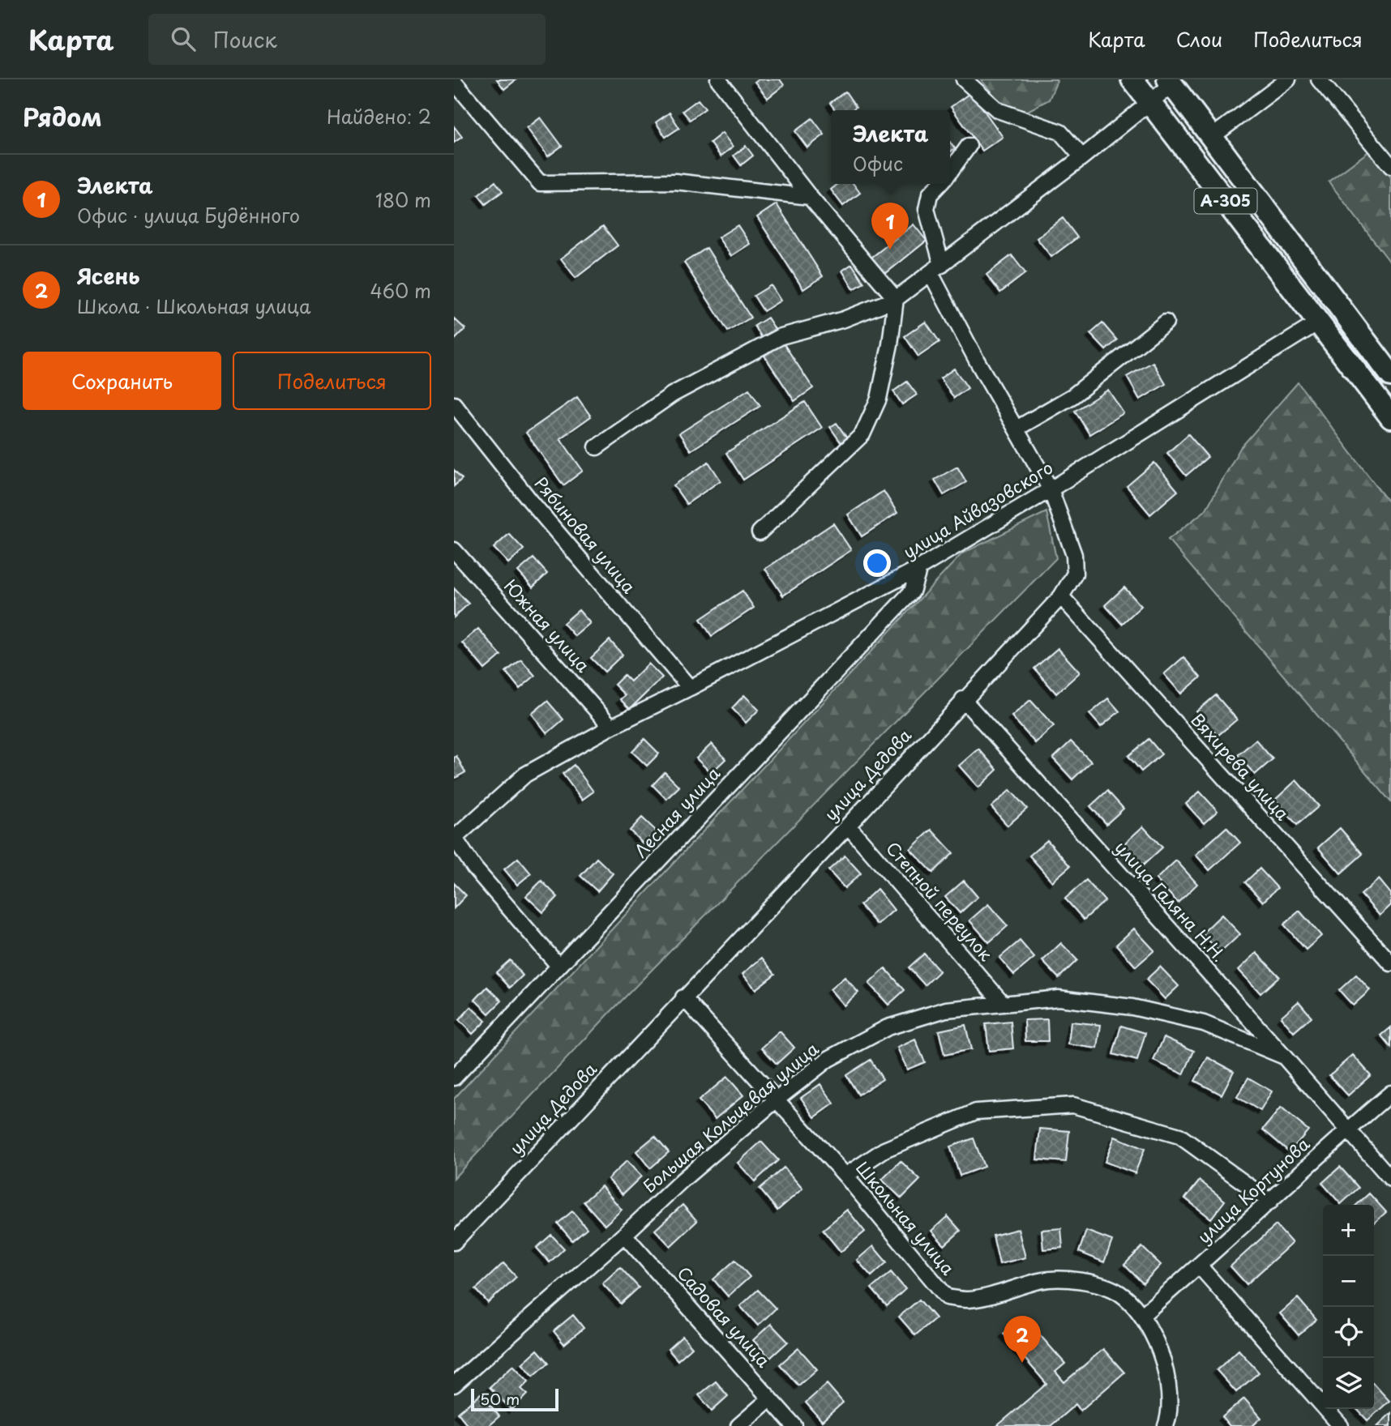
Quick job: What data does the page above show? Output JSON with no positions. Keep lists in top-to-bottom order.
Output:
{
  "streets": {
    "highway": ["А-305"],
    "street": [
      "улица Айвазовского",
      "Рябиновая улица",
      "Южная улица",
      "Вяхирева улица",
      "улица Дедова",
      "Лесная улица",
      "Степной переулок",
      "улица Галяна Н.Н.",
      "Большая Кольцевая улица",
      "улица Кортунова",
      "Школьная улица",
      "Садовая улица"
    ]
  },
  "crossings": [
    ["А-305", "улица Айвазовского"],
    ["улица Айвазовского", "Рябиновая улица"],
    ["улица Айвазовского", "Южная улица"],
    ["улица Айвазовского", "улица Дедова"],
    ["улица Айвазовского", "Лесная улица"],
    ["Вяхирева улица", "улица Дедова"],
    ["улица Дедова", "Степной переулок"],
    ["улица Дедова", "улица Галяна Н.Н."],
    ["улица Дедова", "Школьная улица"],
    ["Степной переулок", "Большая Кольцевая улица"],
    ["улица Галяна Н.Н.", "Большая Кольцевая улица"],
    ["улица Галяна Н.Н.", "улица Кортунова"],
    ["Большая Кольцевая улица", "Школьная улица"],
    ["Большая Кольцевая улица", "Садовая улица"],
    ["улица Кортунова", "Школьная улица"]
  ],
  "scale_bar": "50 m",
  "page": {
    "header": "Карта",
    "search": "Поиск",
    "nav": ["Карта", "Слои", "Поделиться"],
    "heading": ["Рядом", "Найдено: 2"],
    "popup": ["Электа", "Офис"],
    "list": [
      {
        "mark": "1",
        "name": "Электа",
        "note": "Офис · улица Будённого",
        "value": "180 m"
      },
      {
        "mark": "2",
        "name": "Ясень",
        "note": "Школа · Школьная улица",
        "value": "460 m"
      }
    ],
    "pins": ["1", "2"],
    "buttons": ["Сохранить", "Поделиться"],
    "map_buttons": ["+", "−"],
    "scale": "50 m"
  }
}
